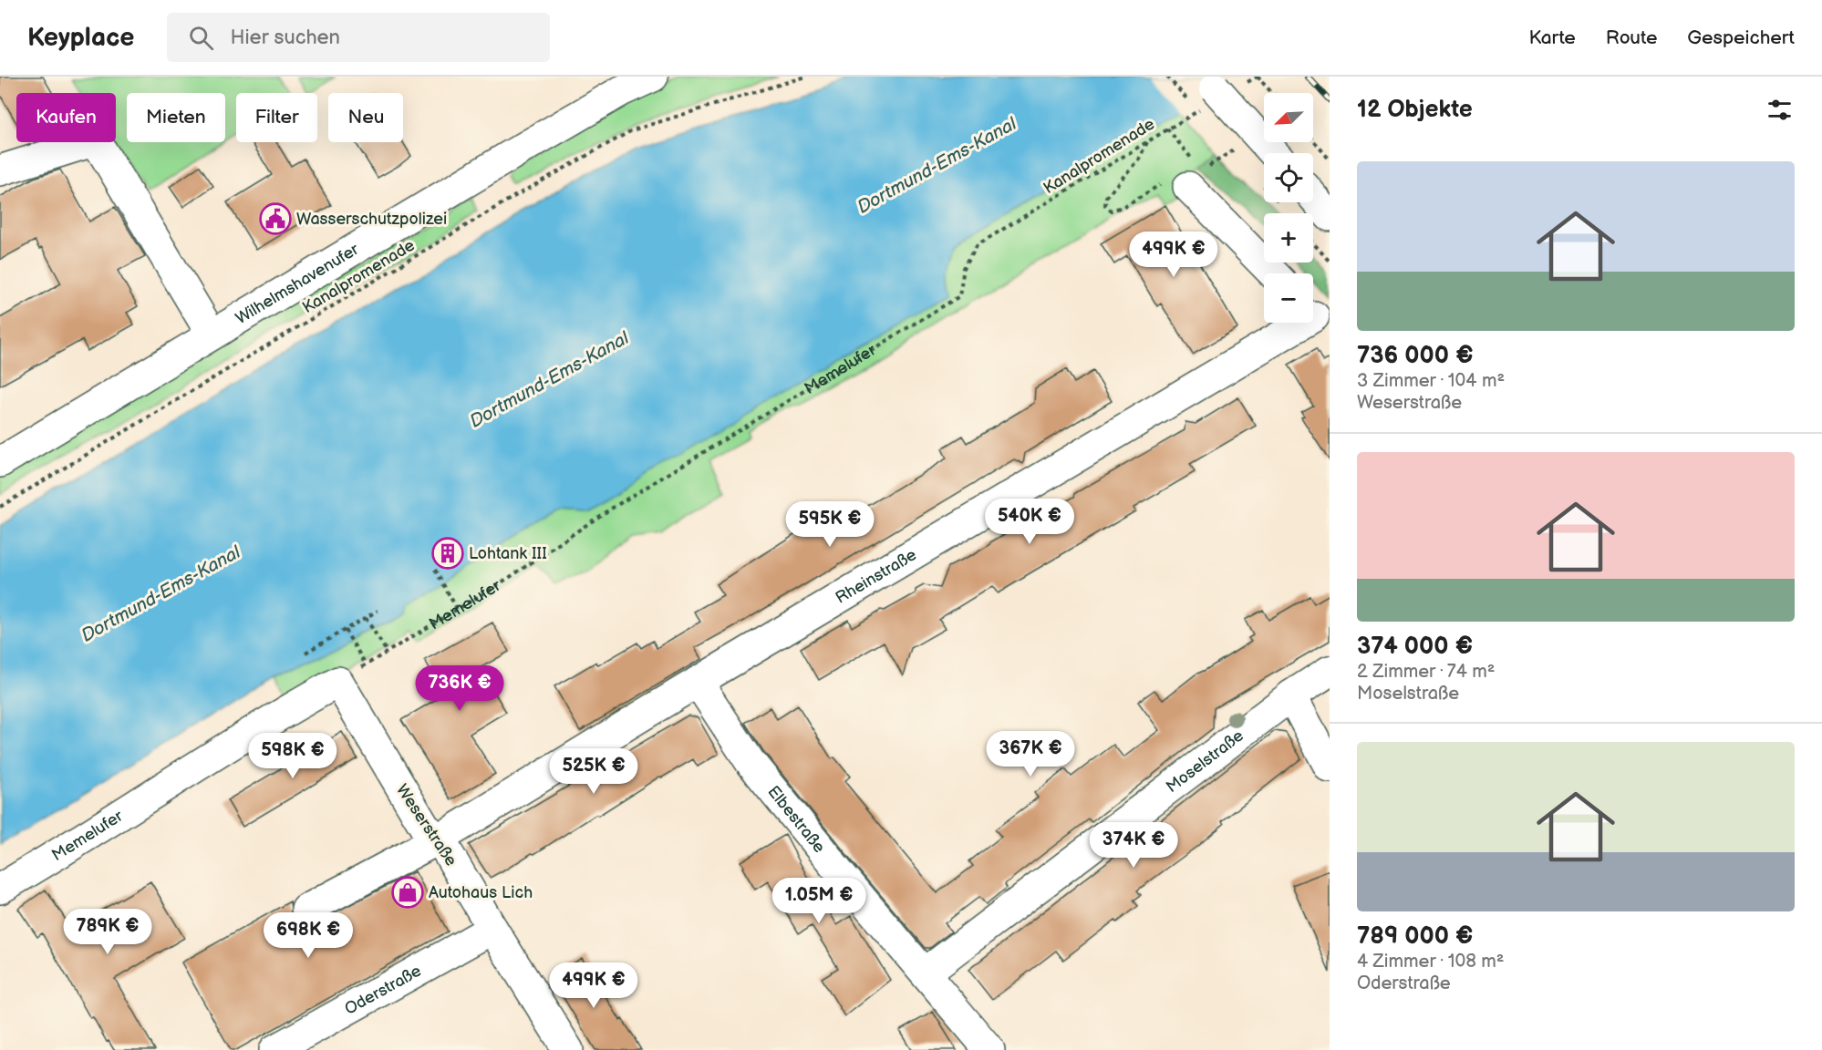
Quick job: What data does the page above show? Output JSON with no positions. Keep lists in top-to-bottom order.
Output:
{
  "streets": {
    "street": [
      "Wilhelmshavenufer",
      "Memelufer",
      "Rheinstraße",
      "Moselstraße",
      "Elbestraße",
      "Weserstraße",
      "Oderstraße"
    ],
    "path": ["Kanalpromenade"]
  },
  "crossings": [
    ["Kanalpromenade", "Memelufer"],
    ["Memelufer", "Weserstraße"],
    ["Rheinstraße", "Elbestraße"],
    ["Rheinstraße", "Weserstraße"],
    ["Moselstraße", "Elbestraße"],
    ["Weserstraße", "Oderstraße"]
  ],
  "water": ["Dortmund-Ems-Kanal"],
  "places": {
    "public building": ["Wasserschutzpolizei"],
    "building": ["Lohtank III"],
    "shop": ["Autohaus Lich"]
  },
  "north": "bottom left",
  "page": {
    "header": "Keyplace",
    "search": "Hier suchen",
    "nav": ["Karte", "Route", "Gespeichert"],
    "heading": "12 Objekte",
    "map_buttons": ["+", "−"],
    "chip": [
      "Kaufen",
      "Mieten",
      "Filter",
      "Neu"
    ],
    "list": [
      {
        "name": "736 000 €",
        "note": "3 Zimmer · 104 m² · Weserstraße"
      },
      {
        "name": "374 000 €",
        "note": "2 Zimmer · 74 m² · Moselstraße"
      },
      {
        "name": "789 000 €",
        "note": "4 Zimmer · 108 m² · Oderstraße"
      }
    ],
    "price": [
      "499K €",
      "540K €",
      "595K €",
      "736K €",
      "367K €",
      "598K €",
      "525K €",
      "374K €",
      "1.05M €",
      "789K €",
      "698K €",
      "499K €"
    ]
  }
}
